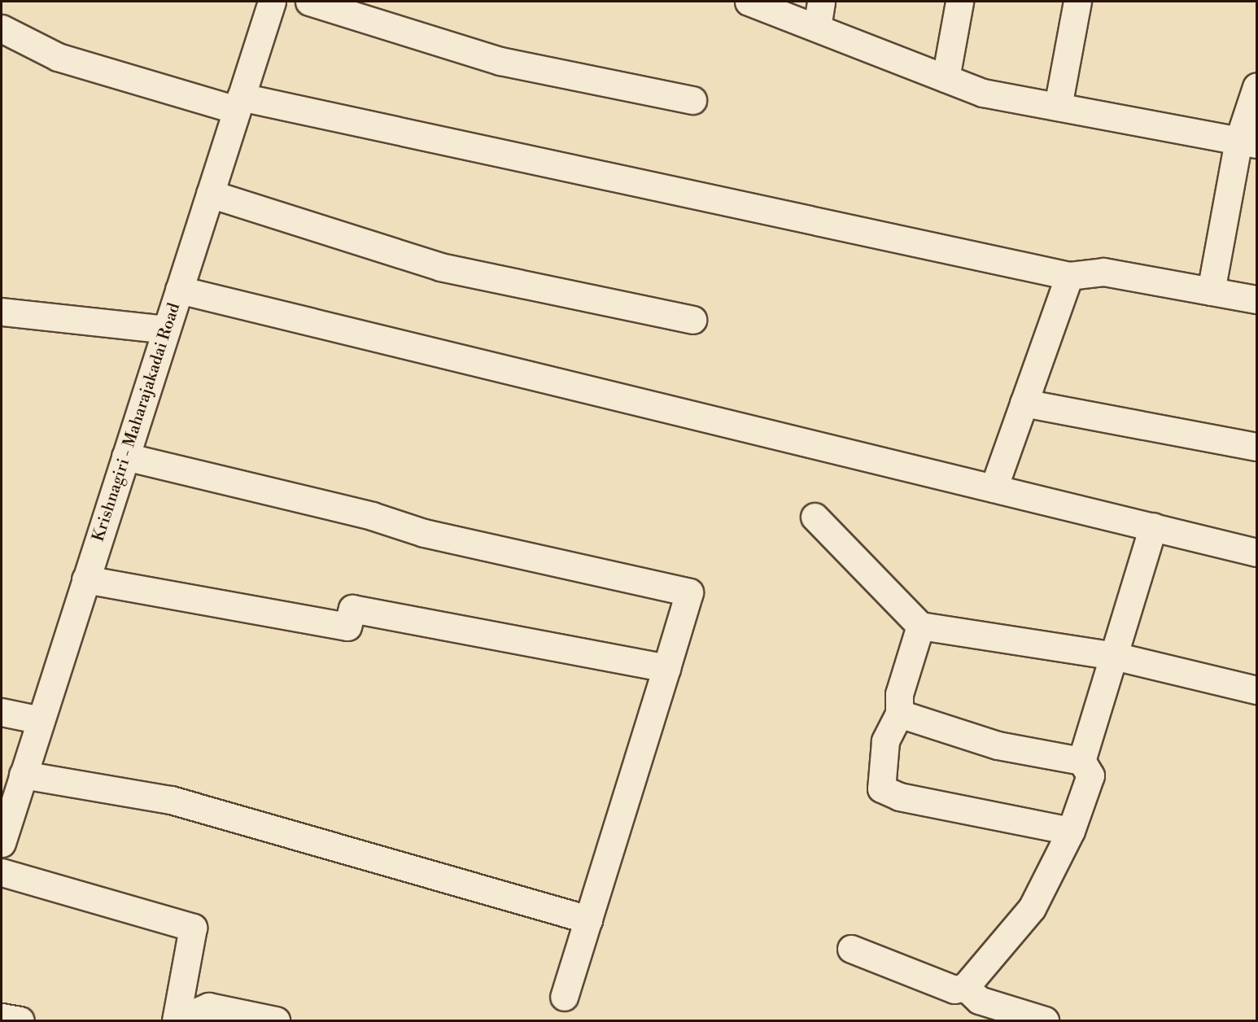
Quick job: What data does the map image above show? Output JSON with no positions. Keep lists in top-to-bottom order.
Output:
{
  "streets": {
    "street": ["Krishnagiri - Maharajakadai Road"]
  }
}
